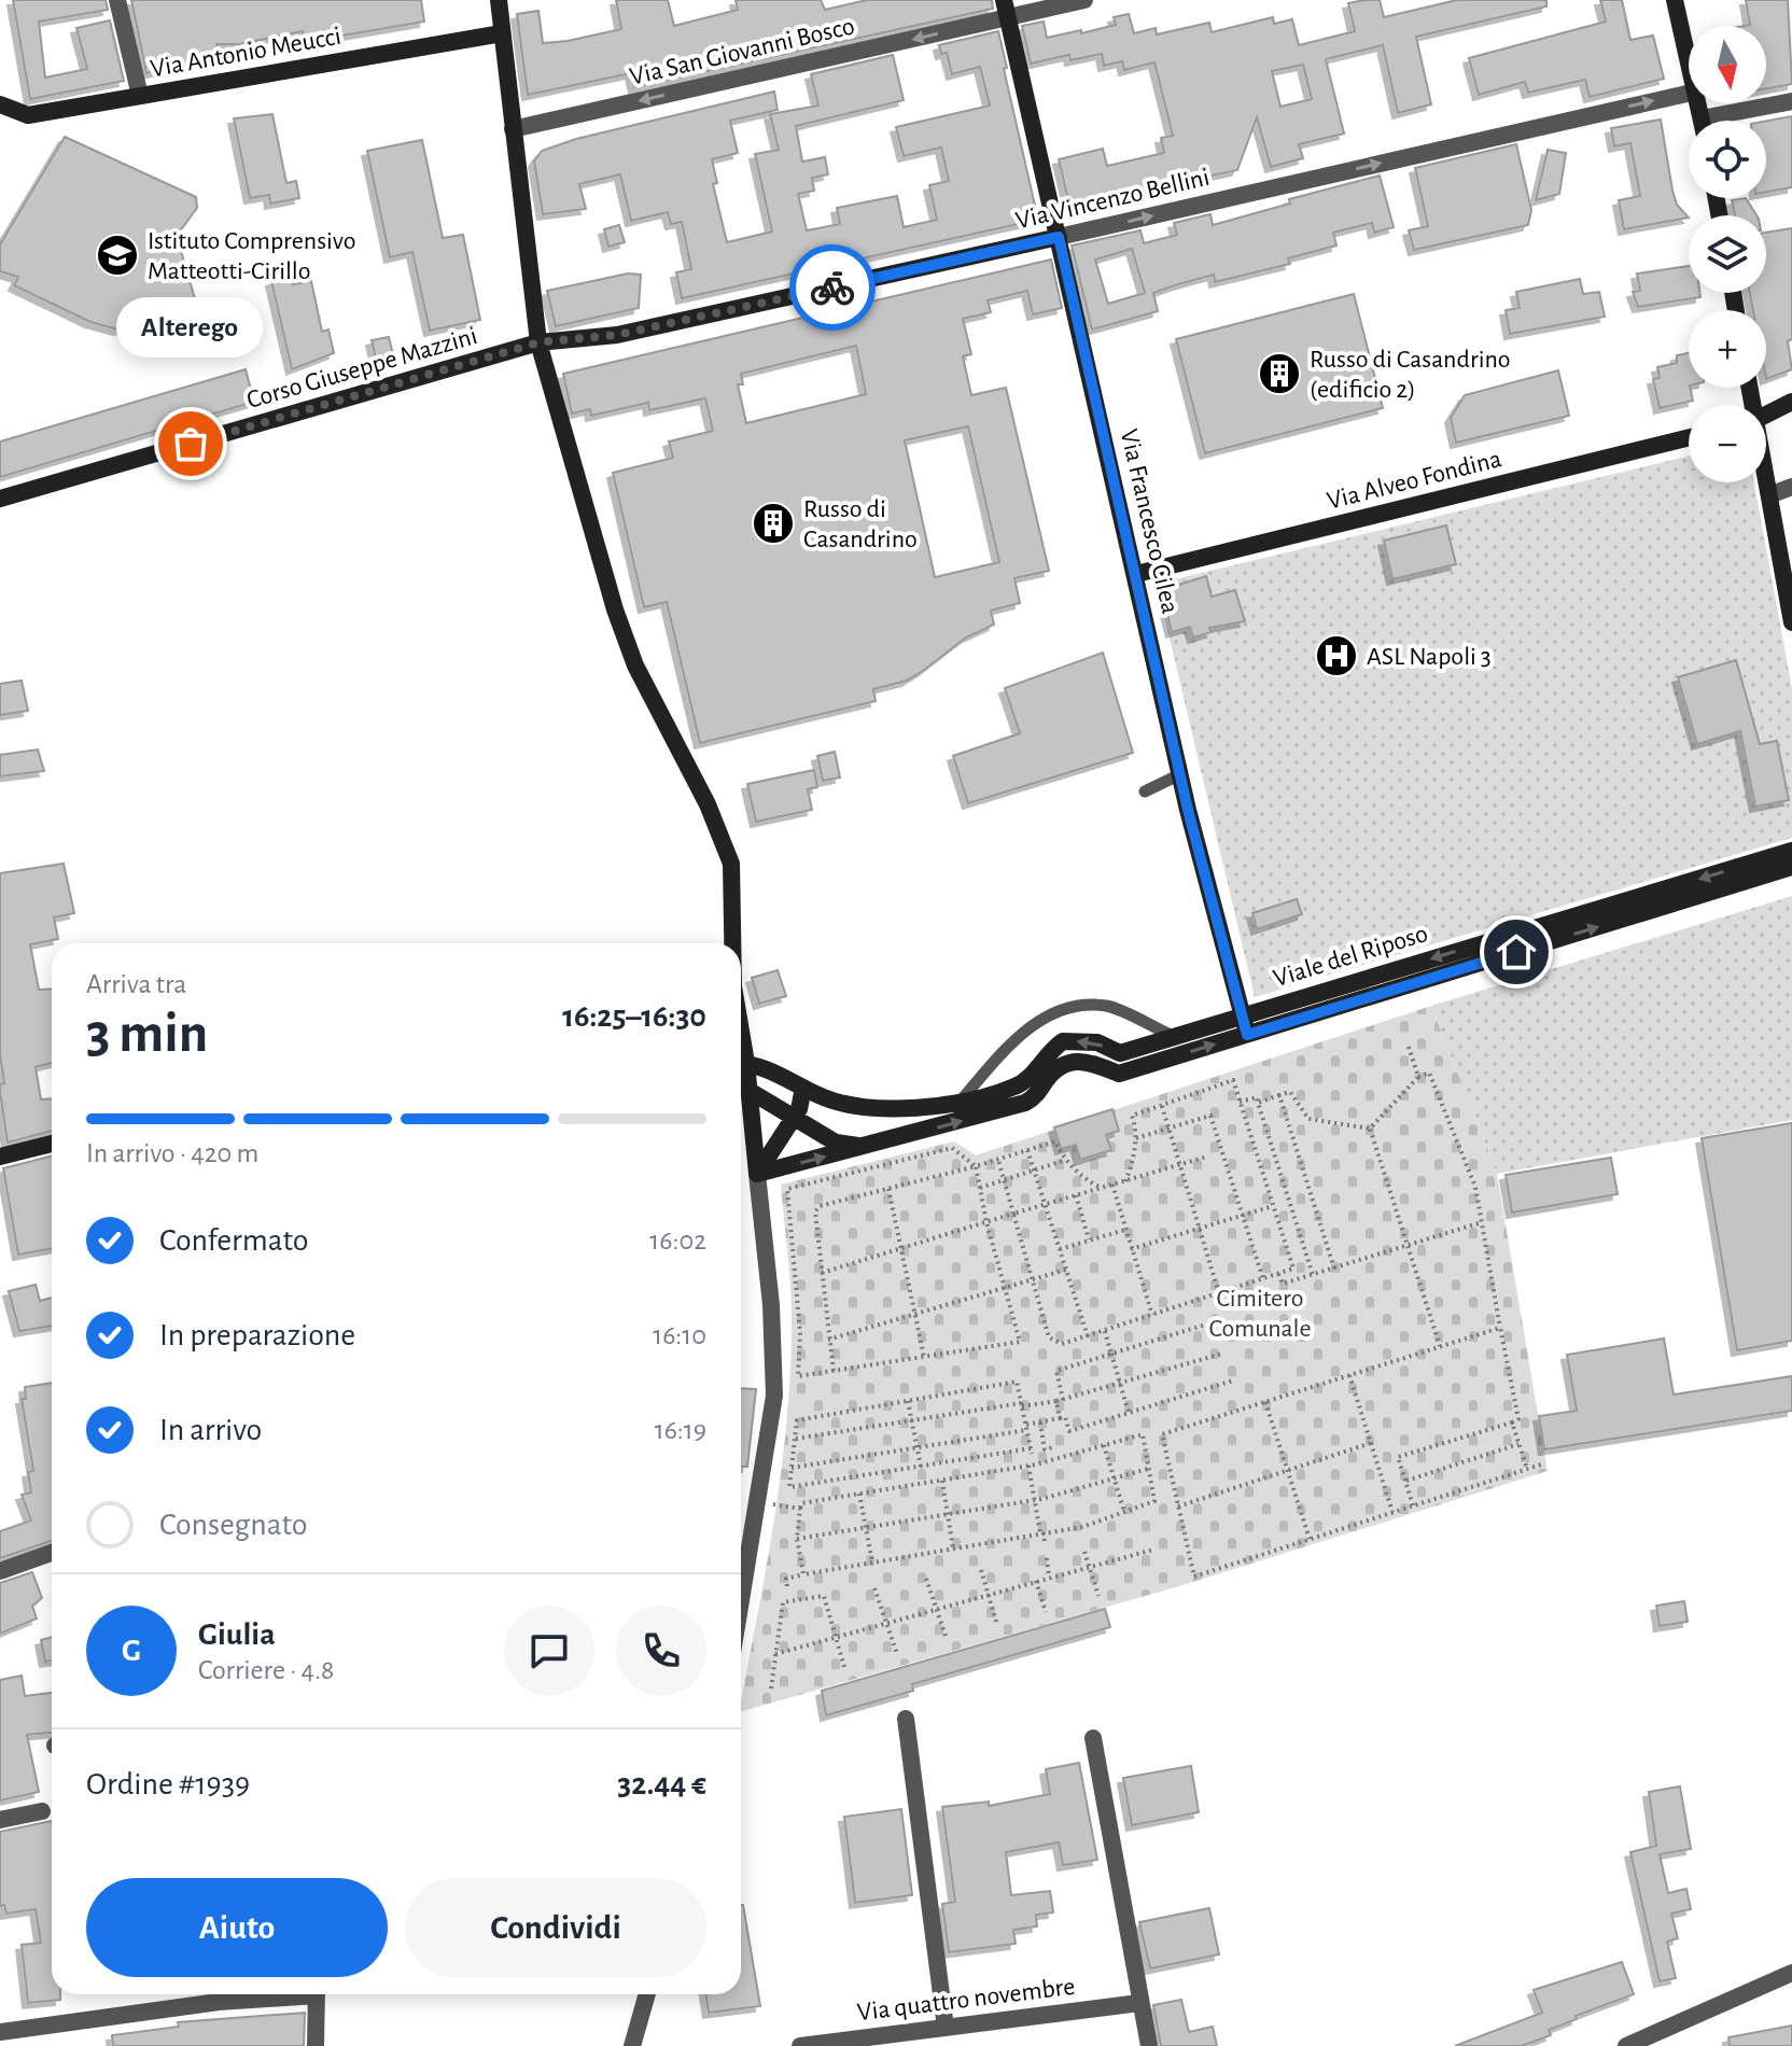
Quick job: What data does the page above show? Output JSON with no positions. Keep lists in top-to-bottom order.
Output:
{
  "streets": {
    "street": [
      "Via San Giovanni Bosco",
      "Via Antonio Meucci",
      "Via Vincenzo Bellini",
      "Corso Giuseppe Mazzini",
      "Via Alveo Fondina",
      "Via Francesco Cilea",
      "Viale del Riposo",
      "Via quattro novembre"
    ]
  },
  "crossings": [
    ["Via San Giovanni Bosco", "Via Francesco Cilea"],
    ["Via Vincenzo Bellini", "Corso Giuseppe Mazzini"],
    ["Via Vincenzo Bellini", "Via Francesco Cilea"],
    ["Via Alveo Fondina", "Via Francesco Cilea"],
    ["Via Francesco Cilea", "Viale del Riposo"]
  ],
  "one_way": ["Via San Giovanni Bosco", "Via Vincenzo Bellini"],
  "parks": ["Cimitero Comunale"],
  "places": {
    "school or university": ["Istituto Comprensivo Matteotti-Cirillo"],
    "building": ["Russo di Casandrino (edificio 2)", "Russo di Casandrino"],
    "other": ["Alterego"],
    "hospital": ["ASL Napoli 3"]
  },
  "north": "bottom",
  "page": {
    "map_buttons": ["+", "−"],
    "bubble": "Alterego",
    "heading": ["3 min", "Arriva tra", "16:25–16:30"],
    "panel": [
      "Giulia",
      "Corriere · 4.8",
      "Ordine #1939",
      "32.44 €"
    ],
    "bar": "In arrivo · 420 m",
    "list": [
      ["Confermato", "16:02"],
      ["In preparazione", "16:10"],
      ["In arrivo", "16:19"],
      "Consegnato"
    ],
    "round": "G",
    "buttons": ["Aiuto", "Condividi"]
  }
}
